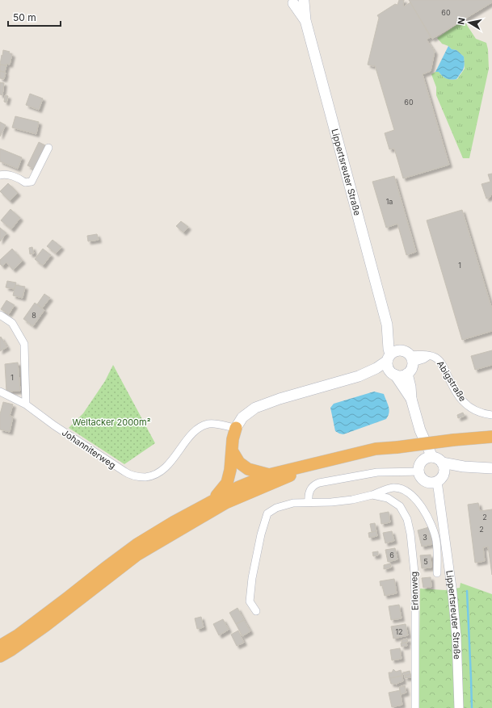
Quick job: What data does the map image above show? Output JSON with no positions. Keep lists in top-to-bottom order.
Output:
{
  "streets": {
    "main road": ["Lippertsreuter Straße"],
    "street": ["Abigstraße", "Johanniterweg", "Erlenweg"]
  },
  "crossings": [
    ["Lippertsreuter Straße", "Abigstraße"]
  ],
  "parks": ["Weltacker 2000m²"],
  "house_numbers": [
    "60",
    "60",
    "1a",
    "1",
    "8",
    "1",
    "2",
    "2",
    "3",
    "6",
    "5",
    "12"
  ],
  "scale_bar": "50 m",
  "north": "left"
}
